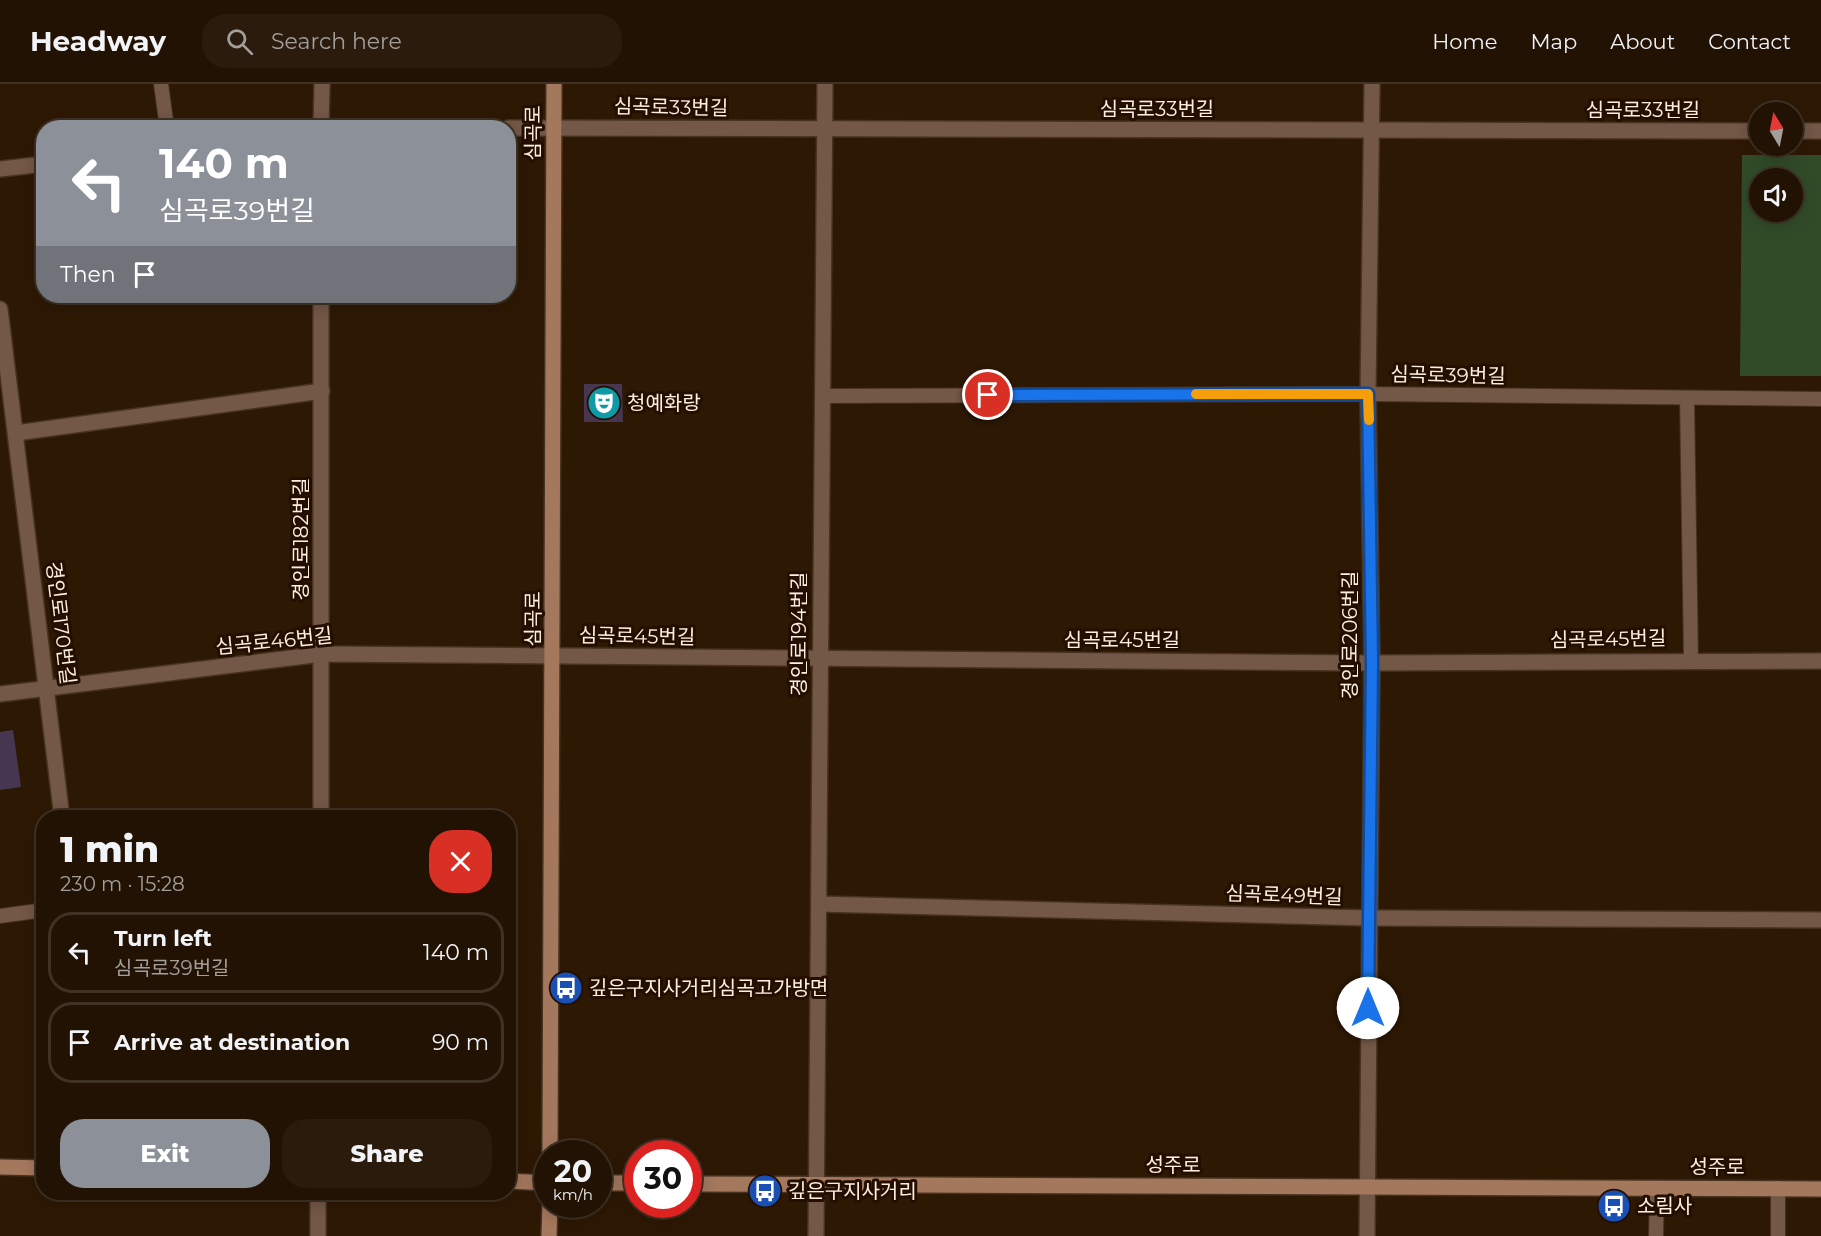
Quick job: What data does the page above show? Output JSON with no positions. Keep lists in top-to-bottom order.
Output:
{
  "streets": {
    "street": [
      "심곡로33번길",
      "심곡로",
      "경인로182번길",
      "경인로170번길",
      "경인로194번길",
      "경인로206번길",
      "심곡로45번길",
      "심곡로46번길",
      "심곡로49번길",
      "성주로"
    ],
    "lane": ["심곡로39번길"]
  },
  "crossings": [
    ["심곡로33번길", "심곡로"],
    ["심곡로33번길", "경인로194번길"],
    ["심곡로33번길", "경인로206번길"],
    ["심곡로", "심곡로45번길"],
    ["심곡로", "심곡로46번길"],
    ["심곡로39번길", "경인로194번길"],
    ["심곡로39번길", "경인로206번길"],
    ["심곡로39번길", "심곡로45번길"],
    ["경인로182번길", "심곡로46번길"],
    ["경인로170번길", "심곡로46번길"],
    ["경인로194번길", "심곡로45번길"],
    ["경인로194번길", "심곡로49번길"],
    ["경인로194번길", "성주로"],
    ["경인로206번길", "심곡로45번길"],
    ["경인로206번길", "심곡로49번길"],
    ["경인로206번길", "성주로"],
    ["심곡로45번길", "심곡로46번길"]
  ],
  "places": {
    "theatre": ["청예화랑"],
    "bus stop": ["깊은구지사거리심곡고가방면", "깊은구지사거리", "소림사"]
  },
  "north": "top",
  "page": {
    "header": "Headway",
    "search": "Search here",
    "nav": [
      "Home",
      "Map",
      "About",
      "Contact"
    ],
    "turn": ["140 m", "심곡로39번길"],
    "then": "Then",
    "heading": ["1 min", "230 m · 15:28"],
    "list": [
      {
        "name": "Turn left",
        "note": "심곡로39번길",
        "value": "140 m"
      },
      {
        "name": "Arrive at destination",
        "value": "90 m"
      }
    ],
    "buttons": ["Exit", "Share"],
    "speed": "20 km/h",
    "limit": "30"
  }
}
